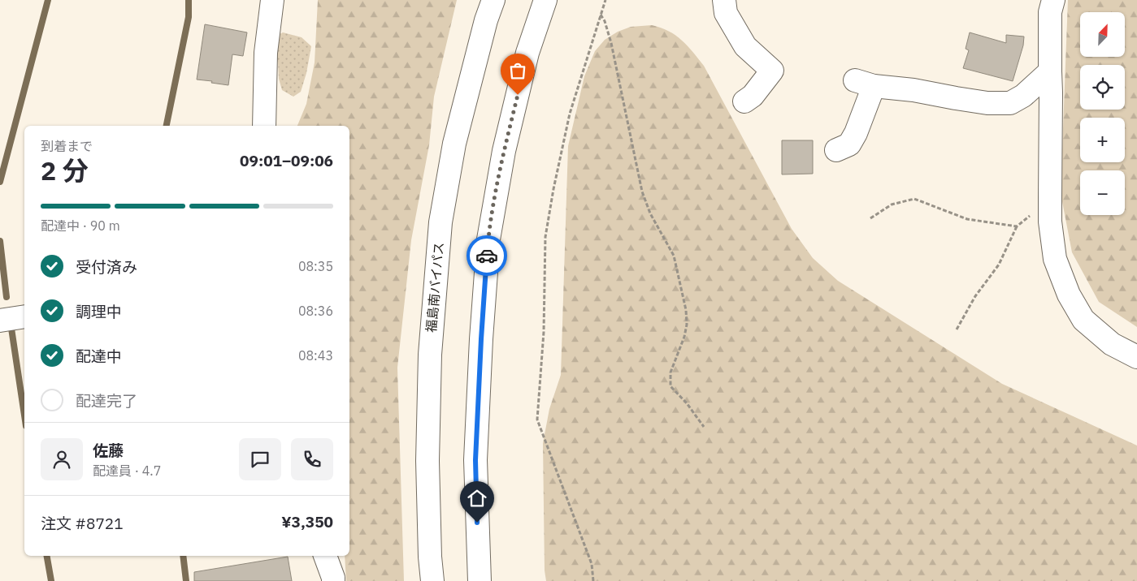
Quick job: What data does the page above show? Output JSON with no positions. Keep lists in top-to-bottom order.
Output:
{
  "streets": {
    "main road": ["福島南バイパス"]
  },
  "north": "top right",
  "page": {
    "map_buttons": ["+", "−"],
    "heading": ["2 分", "到着まで", "09:01–09:06"],
    "panel": [
      "佐藤",
      "配達員 · 4.7",
      "注文 #8721",
      "¥3,350"
    ],
    "bar": "配達中 · 90 m",
    "list": [
      ["受付済み", "08:35"],
      ["調理中", "08:36"],
      ["配達中", "08:43"],
      "配達完了"
    ]
  }
}
